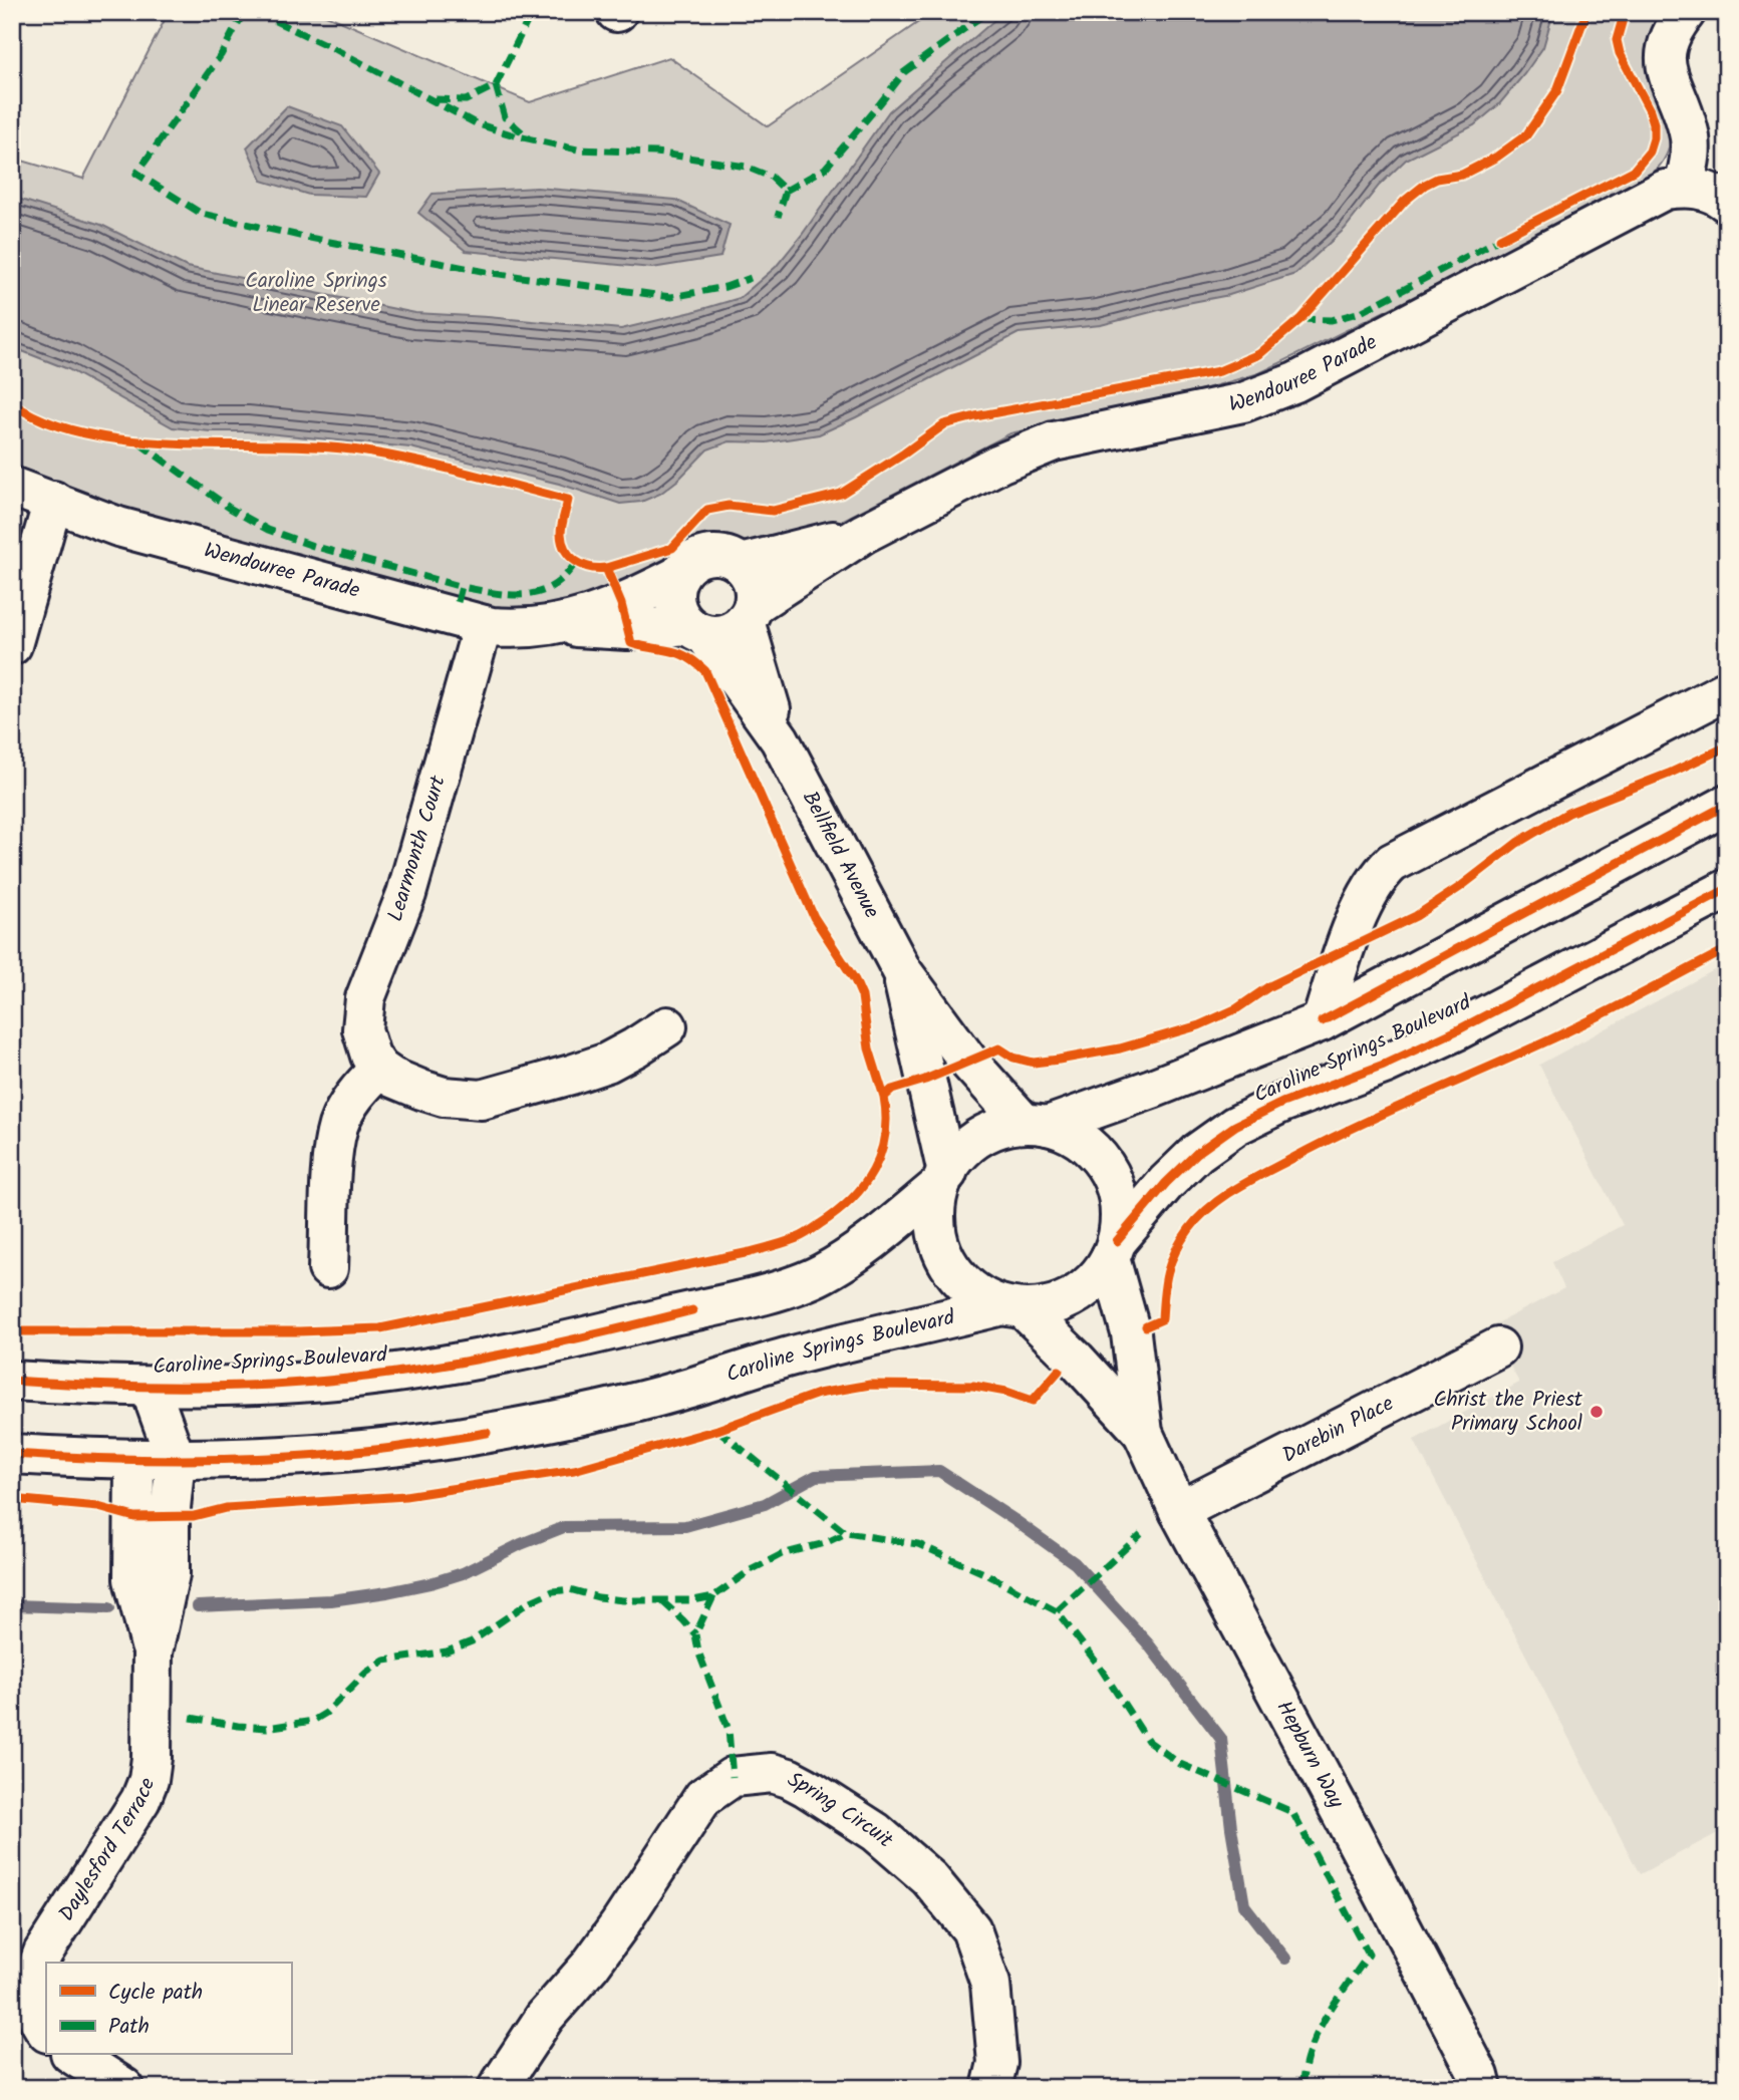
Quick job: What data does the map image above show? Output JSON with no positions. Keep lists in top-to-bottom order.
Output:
{
  "streets": {
    "street": [
      "Wendouree Parade",
      "Learmonth Court",
      "Bellfield Avenue",
      "Caroline Springs Boulevard",
      "Darebin Place",
      "Hepburn Way",
      "Spring Circuit",
      "Daylesford Terrace"
    ]
  },
  "crossings": [
    ["Wendouree Parade", "Learmonth Court"],
    ["Wendouree Parade", "Bellfield Avenue"],
    ["Bellfield Avenue", "Caroline Springs Boulevard"],
    ["Bellfield Avenue", "Hepburn Way"],
    ["Caroline Springs Boulevard", "Hepburn Way"],
    ["Caroline Springs Boulevard", "Daylesford Terrace"],
    ["Darebin Place", "Hepburn Way"]
  ],
  "parks": ["Caroline Springs Linear Reserve"],
  "places": ["Christ the Priest Primary School"],
  "legend": ["Cycle path", "Path"]
}
